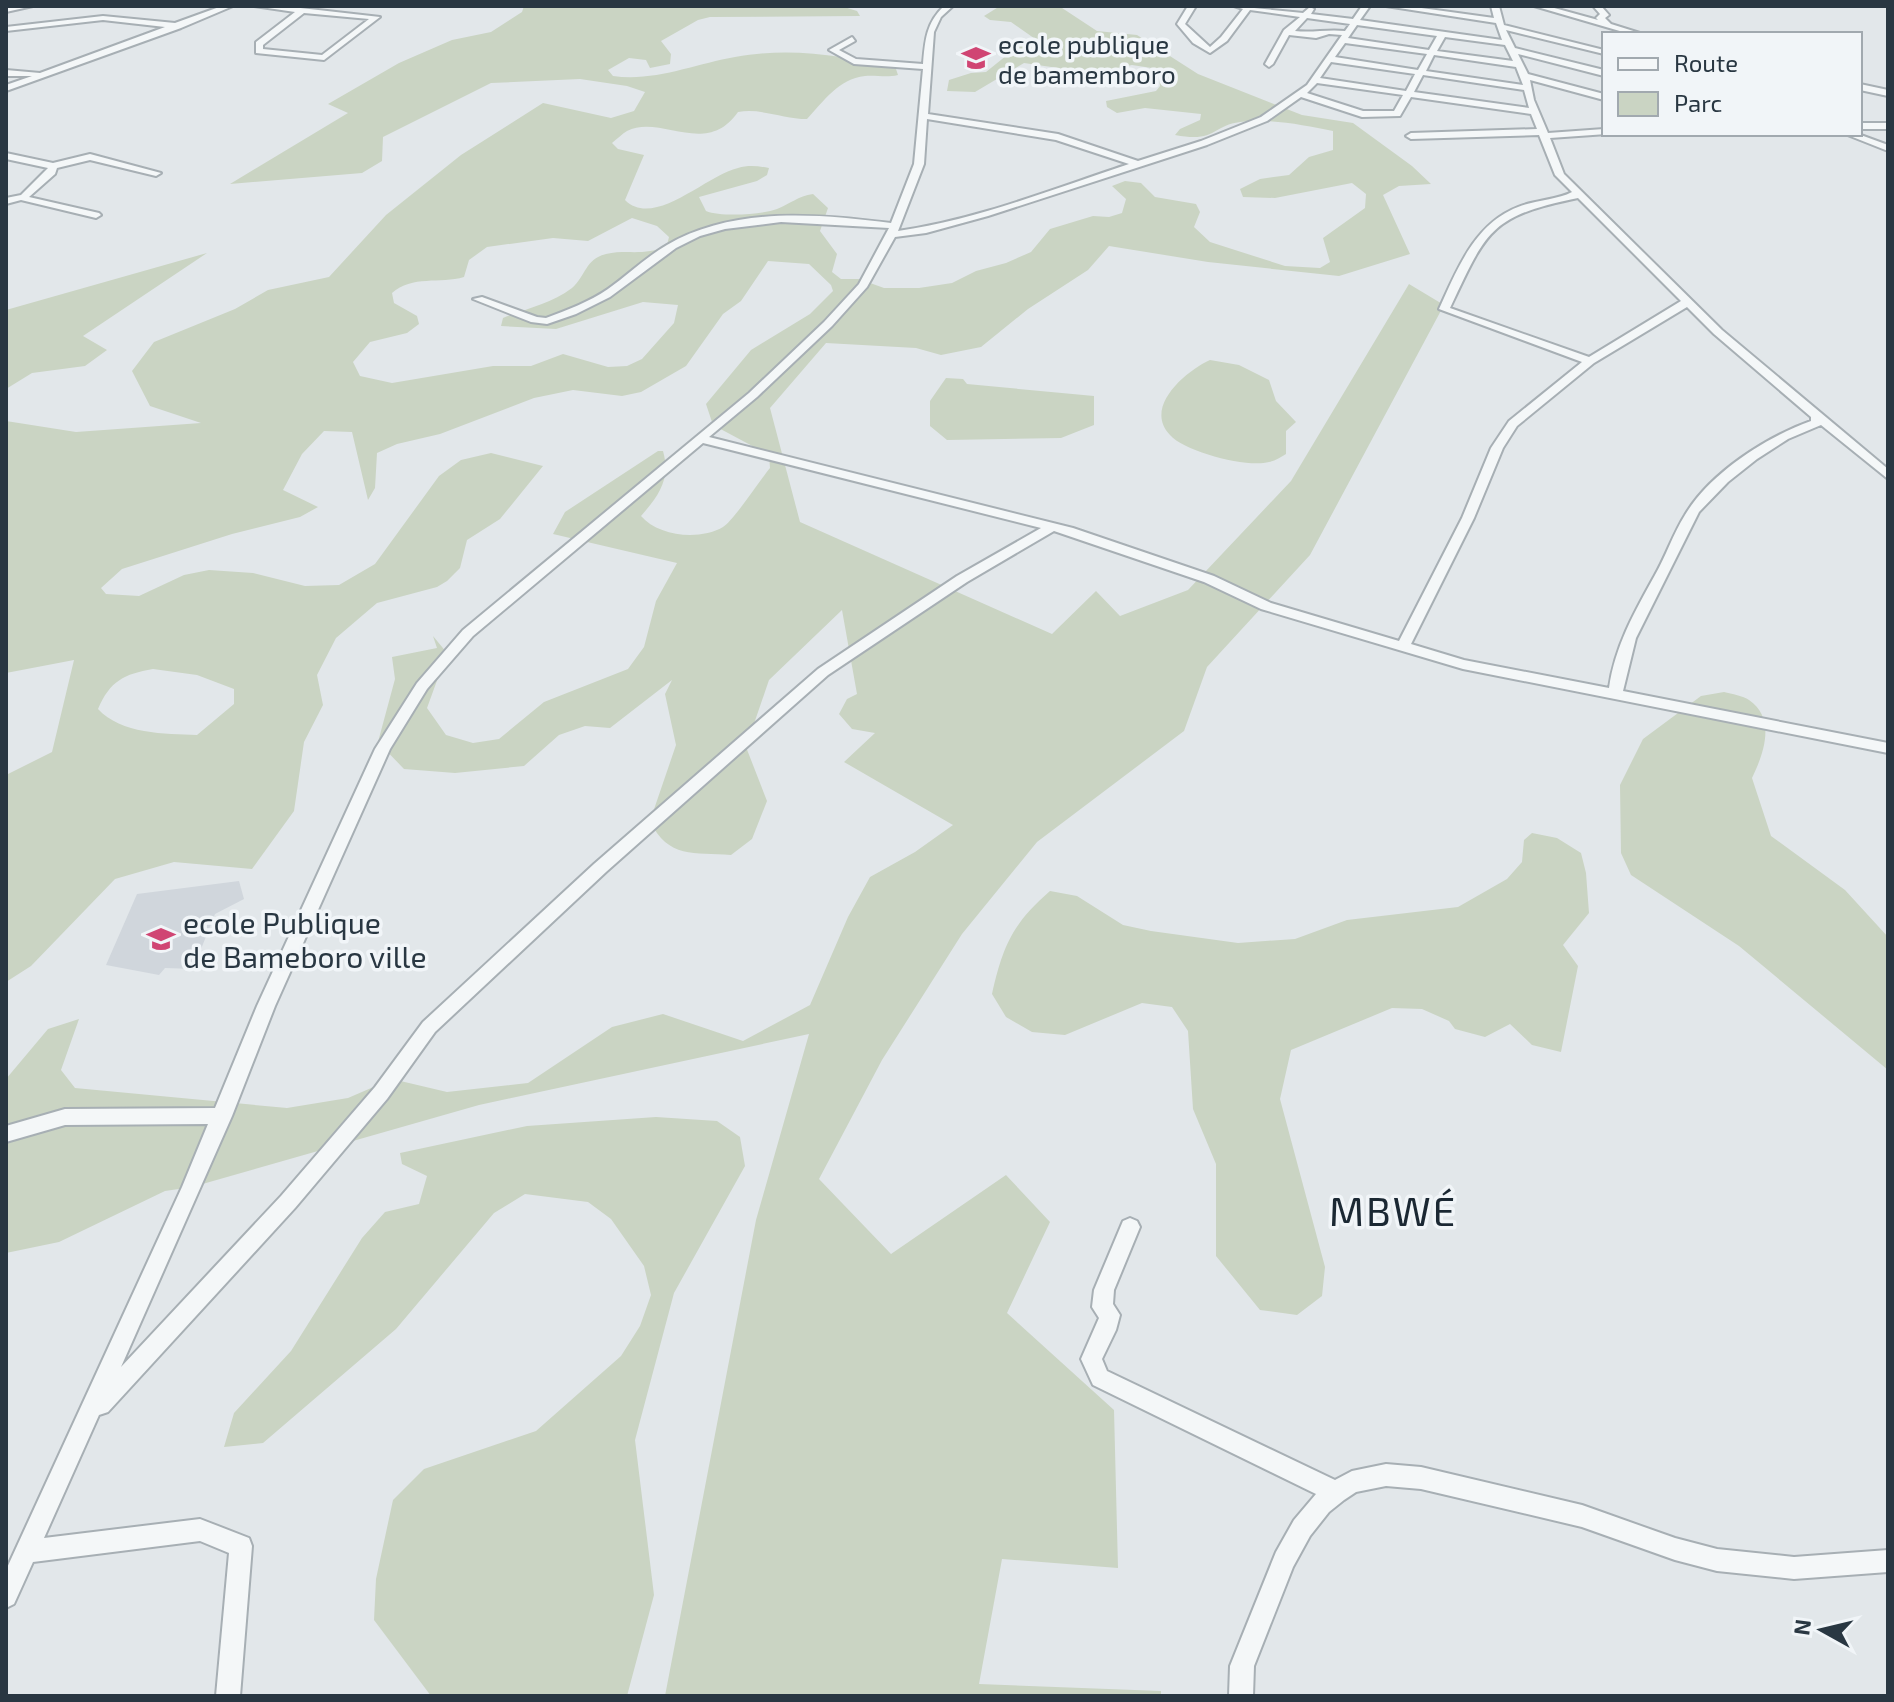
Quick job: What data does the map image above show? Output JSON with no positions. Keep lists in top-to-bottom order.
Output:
{
  "districts": ["MBWÉ"],
  "places": {
    "school or university": ["ecole publique de bamemboro", "ecole Publique de Bameboro ville"]
  },
  "legend": ["Route", "Parc"],
  "north": "left"
}
